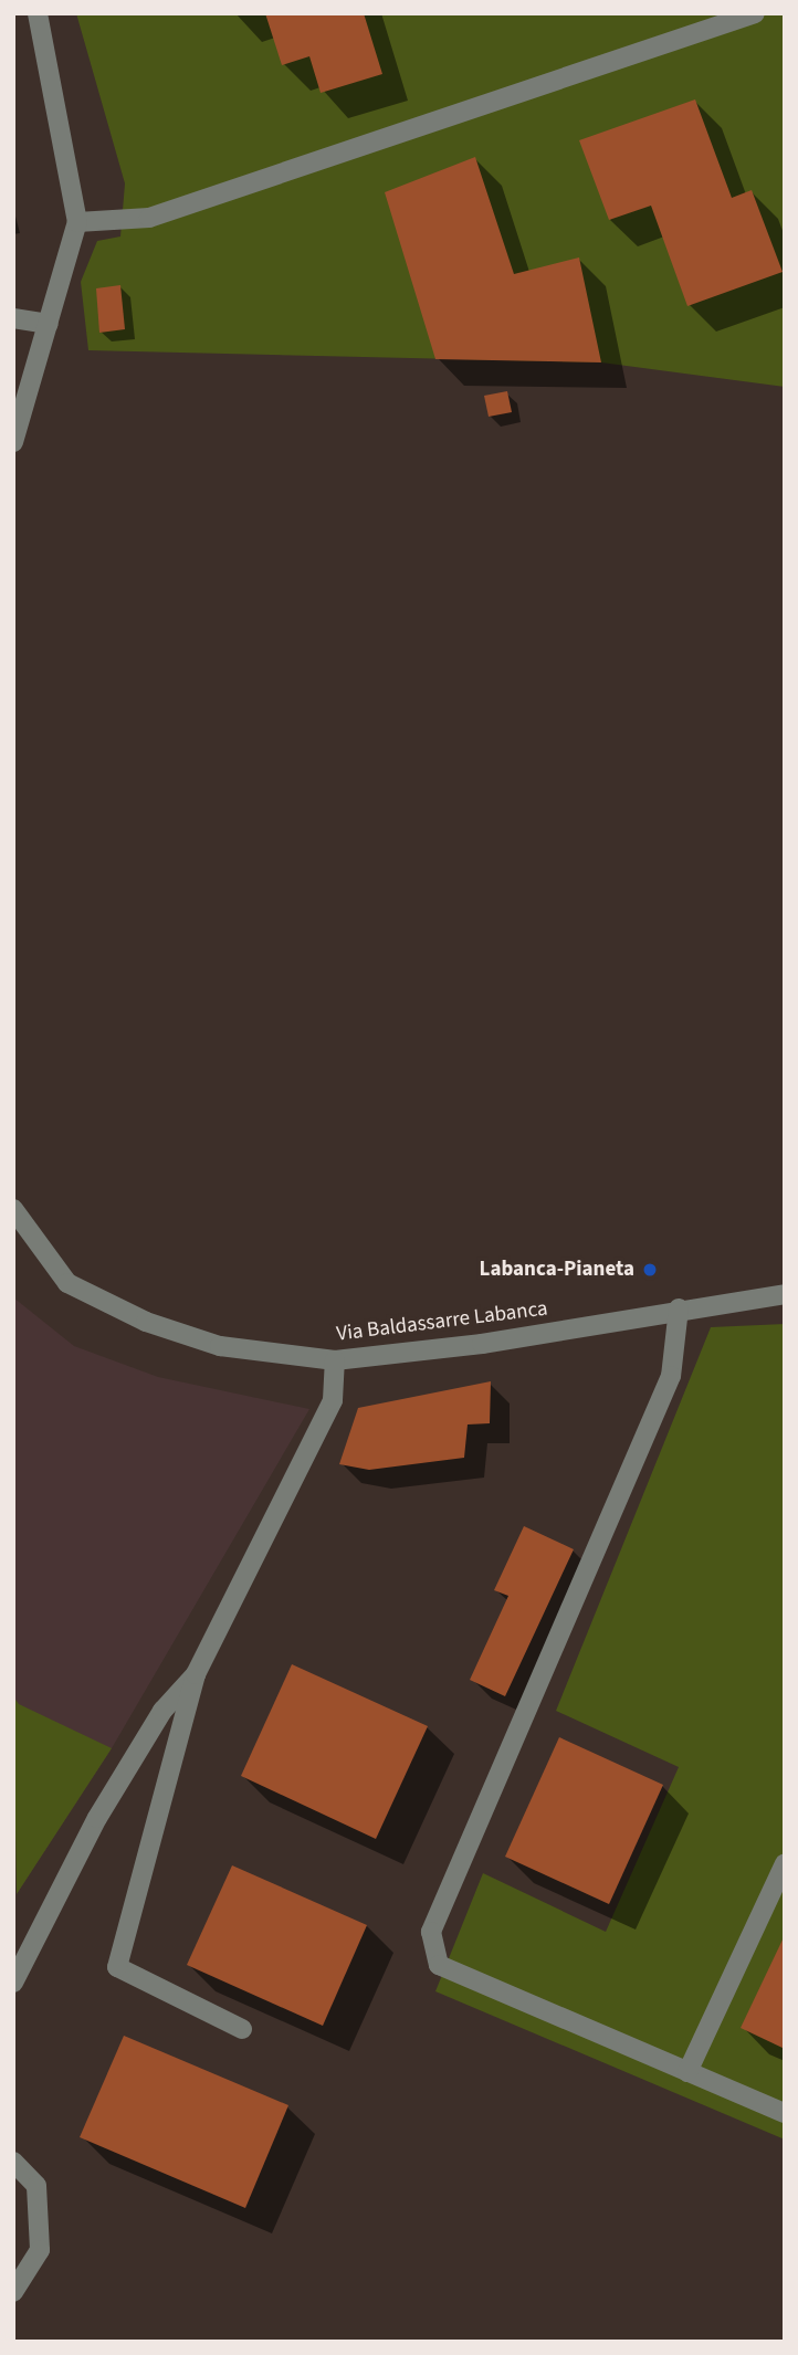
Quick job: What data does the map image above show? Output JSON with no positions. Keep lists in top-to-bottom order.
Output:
{
  "streets": {
    "street": ["Via Baldassarre Labanca"]
  },
  "places": ["Labanca-Pianeta"]
}
